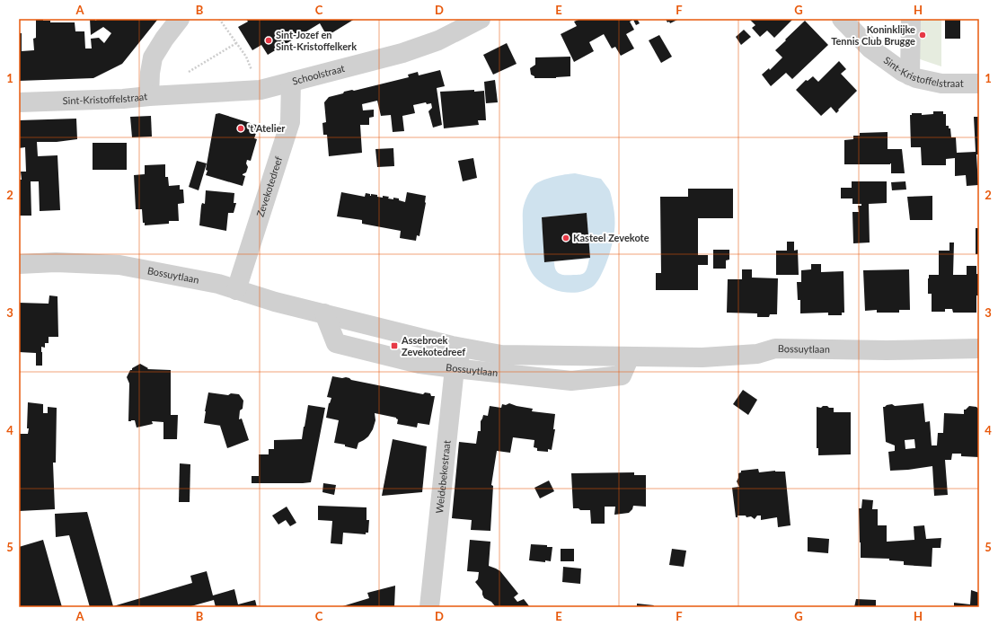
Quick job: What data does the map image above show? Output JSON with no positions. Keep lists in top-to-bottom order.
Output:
{
  "streets": {
    "street": [
      "Sint-Kristoffelstraat",
      "Schoolstraat",
      "Zevekotedreef",
      "Bossuytlaan",
      "Weidebekestraat"
    ]
  },
  "crossings": [
    ["Sint-Kristoffelstraat", "Schoolstraat"],
    ["Schoolstraat", "Zevekotedreef"],
    ["Zevekotedreef", "Bossuytlaan"],
    ["Bossuytlaan", "Weidebekestraat"]
  ],
  "places": {
    "other": [
      "Koninklijke Tennis Club Brugge",
      "Sint-Jozef en Sint-Kristoffelkerk",
      "'t Atelier",
      "Kasteel Zevekote"
    ],
    "transit": ["Assebroek Zevekotedreef"]
  },
  "grid": {
    "columns": [
      "A",
      "B",
      "C",
      "D",
      "E",
      "F",
      "G",
      "H"
    ],
    "rows": [
      "1",
      "2",
      "3",
      "4",
      "5"
    ]
  }
}
